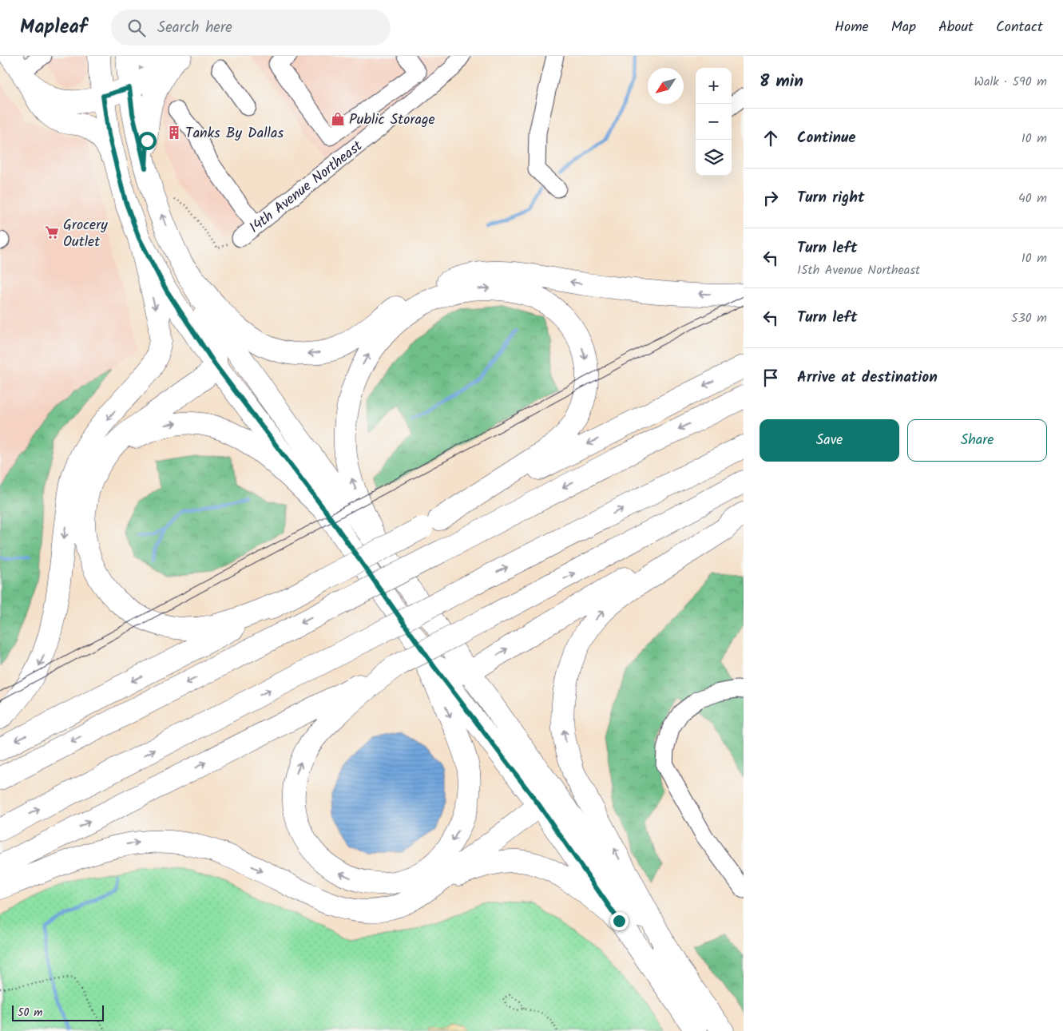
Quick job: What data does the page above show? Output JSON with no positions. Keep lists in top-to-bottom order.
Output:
{
  "streets": {
    "street": ["14th Avenue Northeast"]
  },
  "places": {
    "shop": ["Public Storage"],
    "building": ["Tanks By Dallas"],
    "supermarket": ["Grocery Outlet"]
  },
  "scale_bar": "50 m",
  "north": "bottom left",
  "page": {
    "header": "Mapleaf",
    "search": "Search here",
    "nav": [
      "Home",
      "Map",
      "About",
      "Contact"
    ],
    "heading": ["8 min", "Walk · 590 m"],
    "map_buttons": ["+", "−"],
    "list": [
      ["Continue", "10 m"],
      ["Turn right", "40 m"],
      ["Turn left", "15th Avenue Northeast", "10 m"],
      ["Turn left", "530 m"],
      "Arrive at destination"
    ],
    "buttons": ["Save", "Share"],
    "scale": "50 m"
  }
}
